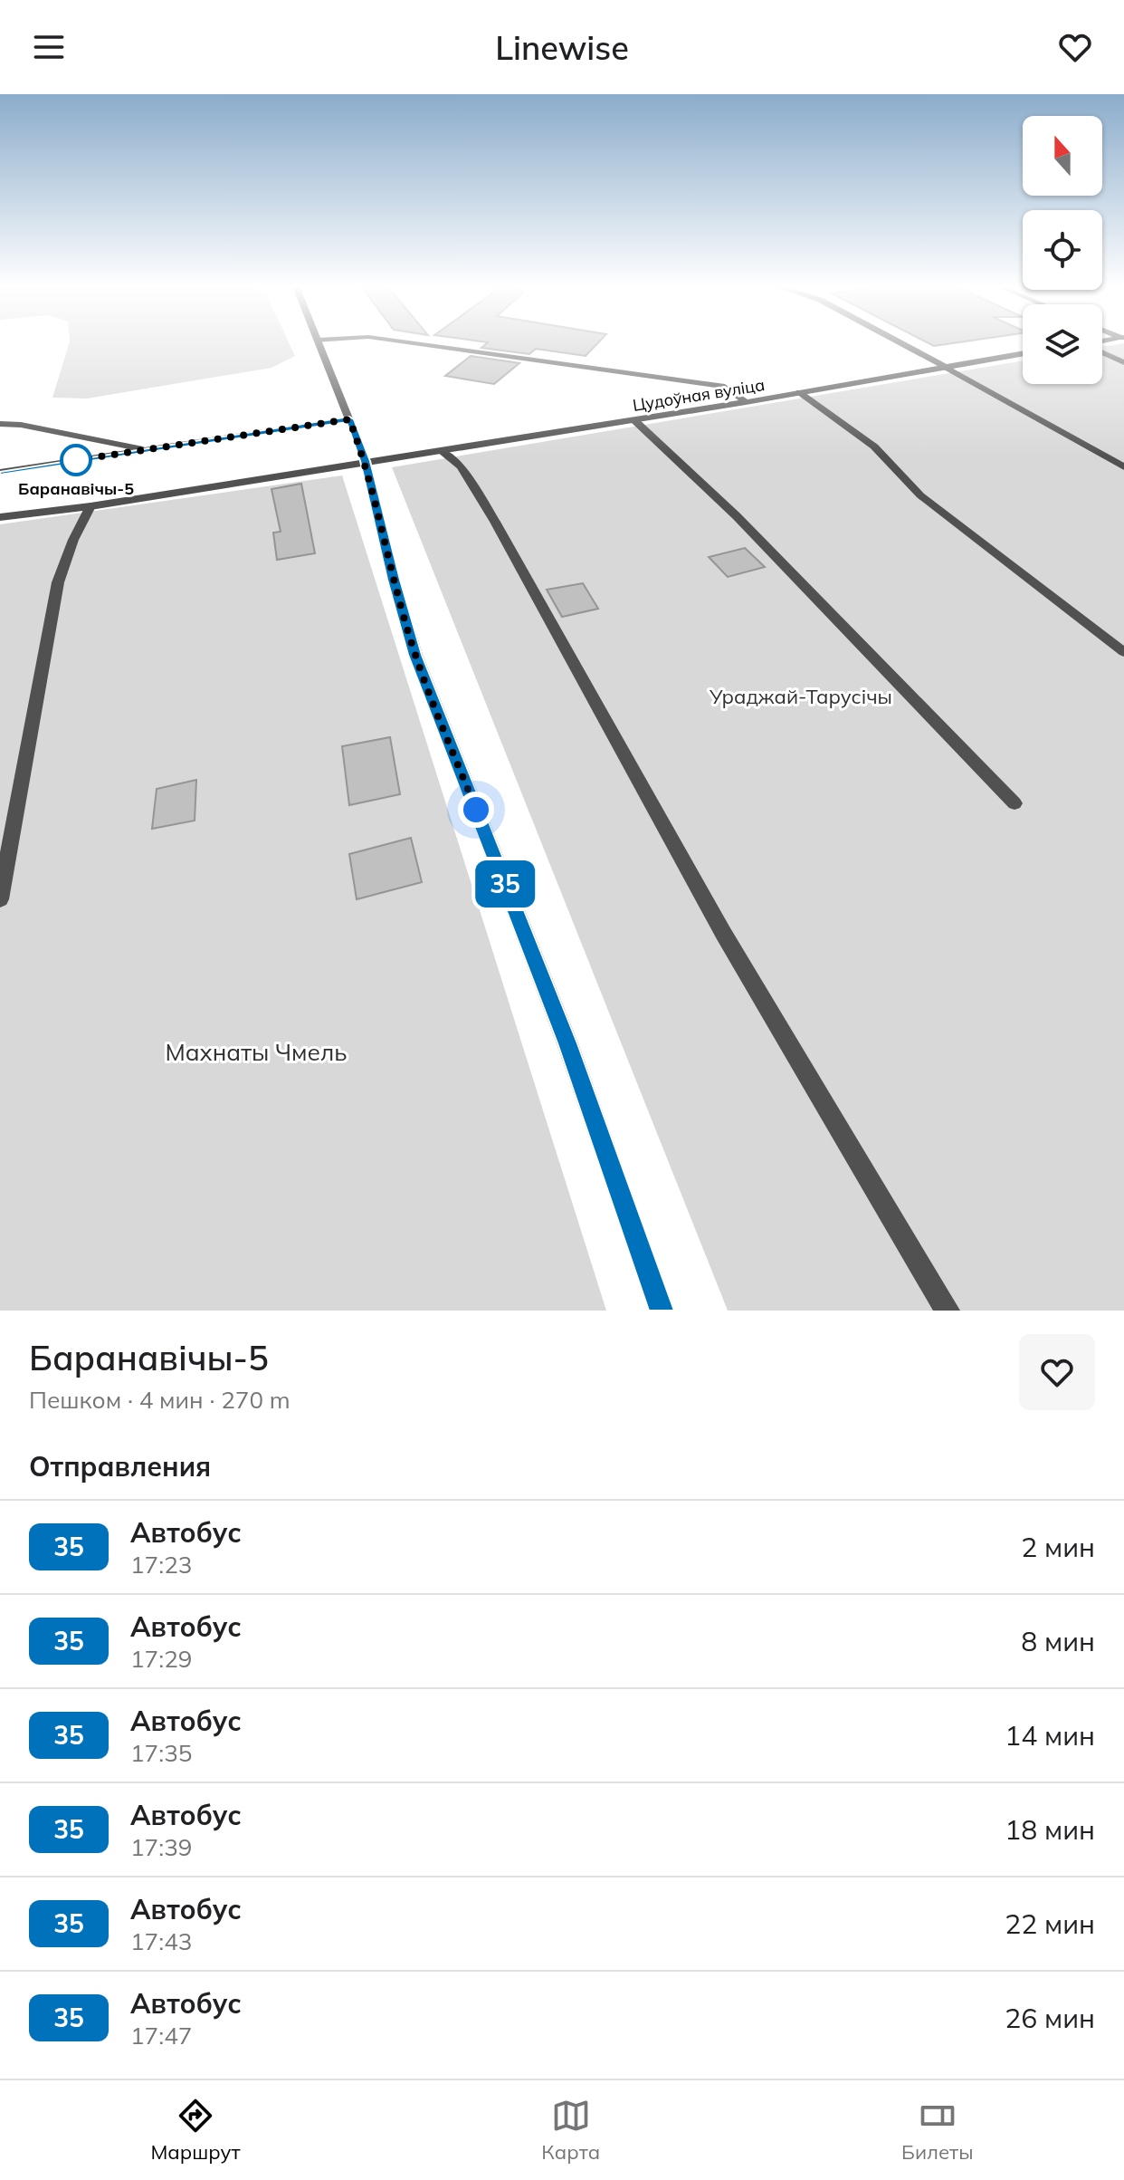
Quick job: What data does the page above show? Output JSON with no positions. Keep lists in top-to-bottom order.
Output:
{
  "streets": {
    "street": ["Цудоўная вуліца"]
  },
  "parks": ["Ураджай-Тарусічы", "Махнаты Чмель"],
  "places": ["Баранавічы-5"],
  "lines": ["bus line 35"],
  "north": "top",
  "page": {
    "header": "Linewise",
    "on_map": "35",
    "heading": [
      ["Баранавічы-5", "Пешком · 4 мин · 270 m"],
      "Отправления"
    ],
    "list": [
      {
        "mark": "35",
        "name": "Автобус",
        "note": "17:23",
        "value": "2 мин"
      },
      {
        "mark": "35",
        "name": "Автобус",
        "note": "17:29",
        "value": "8 мин"
      },
      {
        "mark": "35",
        "name": "Автобус",
        "note": "17:35",
        "value": "14 мин"
      },
      {
        "mark": "35",
        "name": "Автобус",
        "note": "17:39",
        "value": "18 мин"
      },
      {
        "mark": "35",
        "name": "Автобус",
        "note": "17:43",
        "value": "22 мин"
      },
      {
        "mark": "35",
        "name": "Автобус",
        "note": "17:47",
        "value": "26 мин"
      }
    ],
    "tabs": ["Маршрут", "Карта", "Билеты"]
  }
}
